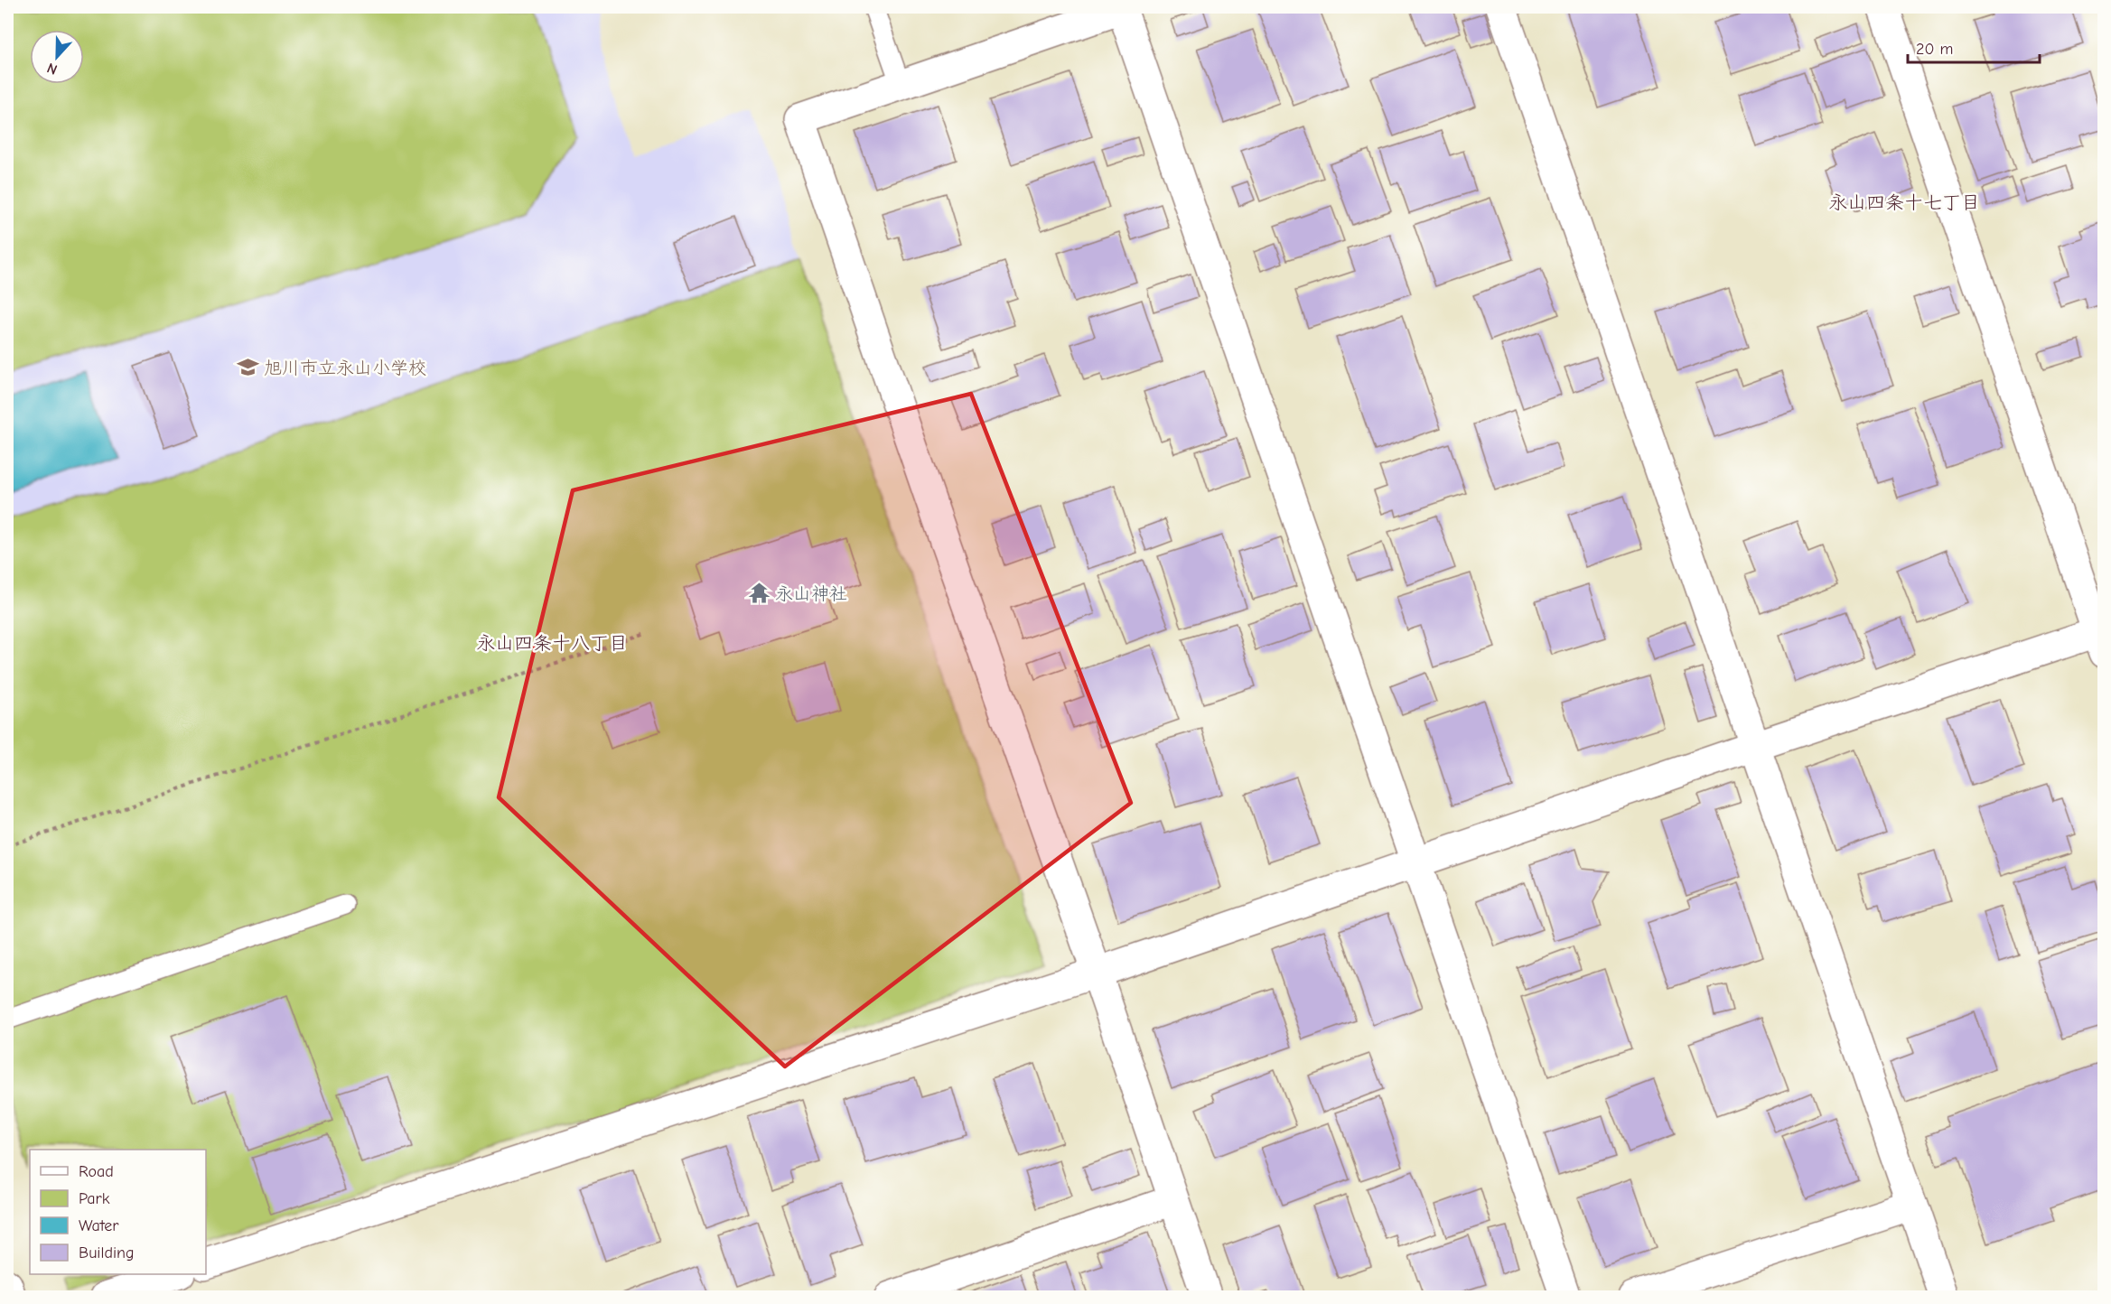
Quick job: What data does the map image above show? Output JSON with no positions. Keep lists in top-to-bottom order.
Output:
{
  "districts": ["永山四条十七丁目", "永山四条十八丁目"],
  "places": {
    "school or university": ["旭川市立永山小学校"],
    "temple": ["永山神社"]
  },
  "legend": [
    "Road",
    "Park",
    "Water",
    "Building"
  ],
  "scale_bar": "20 m",
  "north": "bottom"
}
